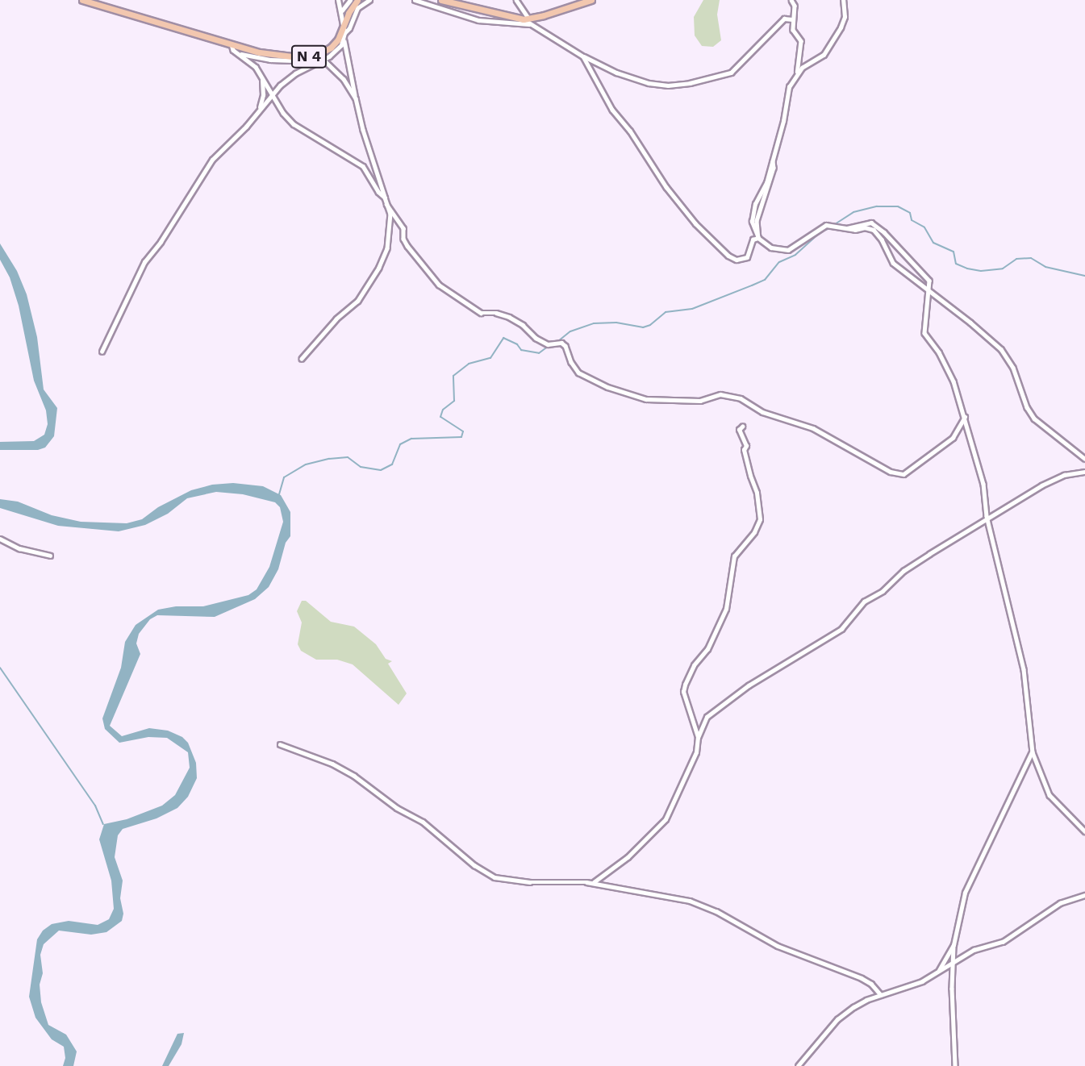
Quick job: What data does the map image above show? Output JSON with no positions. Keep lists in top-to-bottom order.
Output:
{
  "streets": {
    "main road": ["N 4"]
  }
}
